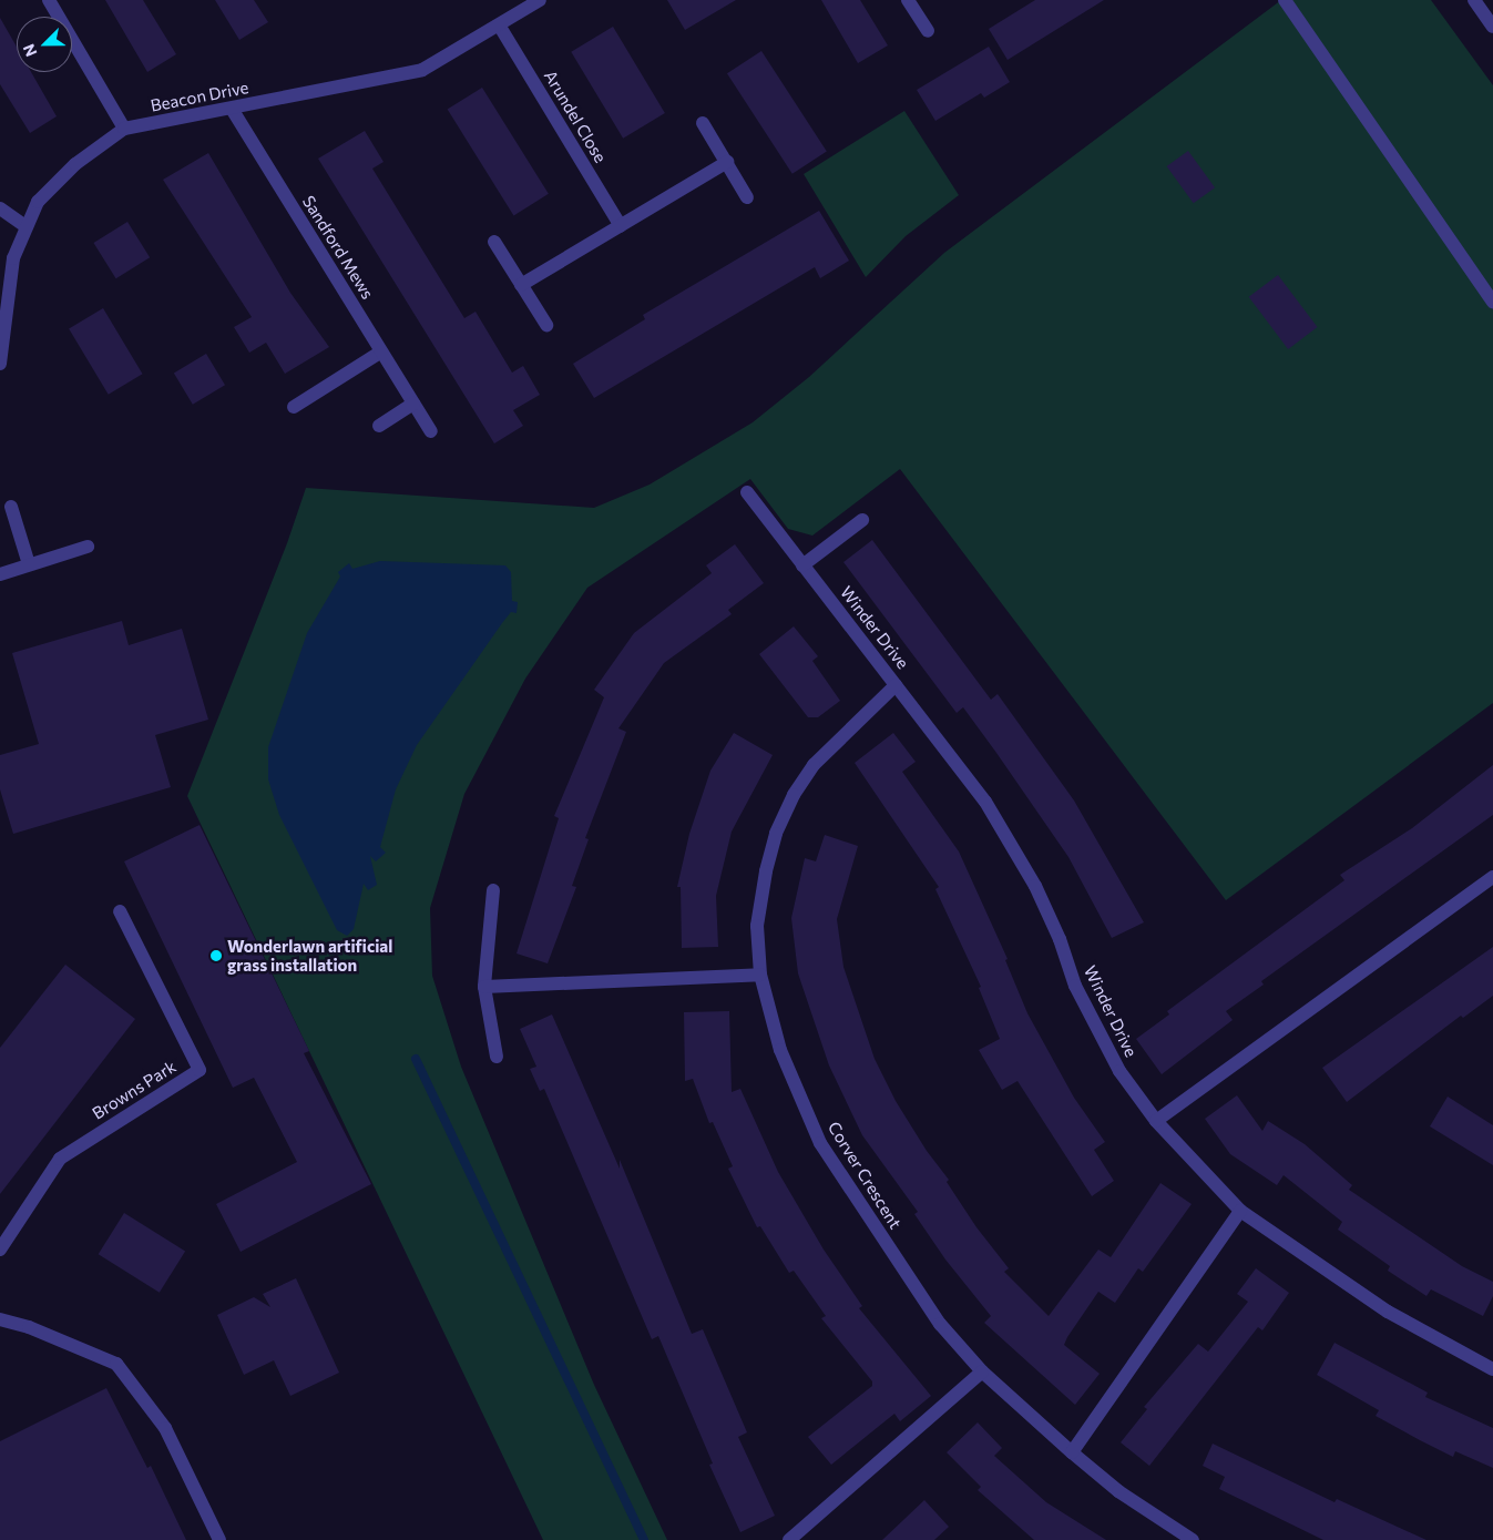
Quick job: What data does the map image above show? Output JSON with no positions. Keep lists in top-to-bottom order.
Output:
{
  "streets": {
    "street": [
      "Beacon Drive",
      "Arundel Close",
      "Sandford Mews",
      "Winder Drive",
      "Browns Park",
      "Corver Crescent"
    ]
  },
  "crossings": [
    ["Beacon Drive", "Arundel Close"],
    ["Beacon Drive", "Sandford Mews"],
    ["Winder Drive", "Corver Crescent"]
  ],
  "places": ["Wonderlawn artificial grass installation"],
  "north": "bottom left"
}
